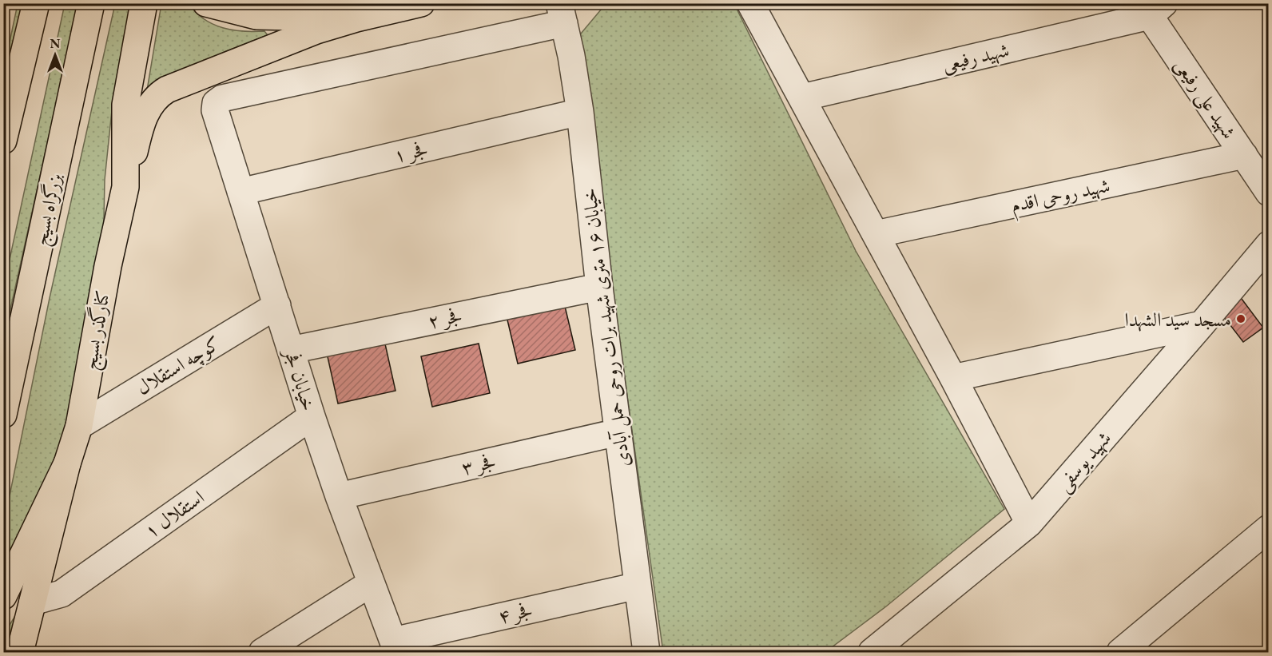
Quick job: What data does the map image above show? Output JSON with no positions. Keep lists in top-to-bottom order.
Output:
{
  "streets": {
    "main road": ["بزرگراه بسیج", "کنارگذر بسیج"],
    "street": [
      "شهید رفیعی",
      "شهید علی رفیعی",
      "فجر ۱",
      "شهید روحی اقدم",
      "فجر ۲",
      "خیابان ۱۶ متری شهید برات روحی حمل آبادی",
      "کوچه استقلال",
      "خیابان فجر",
      "شهید یوسفی",
      "فجر ۳",
      "استقلال ۱",
      "فجر ۴"
    ]
  },
  "crossings": [
    ["شهید رفیعی", "شهید علی رفیعی"],
    ["شهید علی رفیعی", "شهید روحی اقدم"],
    ["فجر ۱", "خیابان ۱۶ متری شهید برات روحی حمل آبادی"],
    ["فجر ۱", "خیابان فجر"],
    ["فجر ۲", "خیابان ۱۶ متری شهید برات روحی حمل آبادی"],
    ["فجر ۲", "خیابان فجر"],
    ["خیابان ۱۶ متری شهید برات روحی حمل آبادی", "خیابان فجر"],
    ["خیابان ۱۶ متری شهید برات روحی حمل آبادی", "فجر ۳"],
    ["خیابان ۱۶ متری شهید برات روحی حمل آبادی", "فجر ۴"],
    ["کنارگذر بسیج", "کوچه استقلال"],
    ["کنارگذر بسیج", "استقلال ۱"],
    ["کوچه استقلال", "خیابان فجر"],
    ["خیابان فجر", "فجر ۳"],
    ["خیابان فجر", "استقلال ۱"],
    ["خیابان فجر", "فجر ۴"]
  ],
  "places": ["مسجد سید الشهدا"],
  "north": "top"
}
